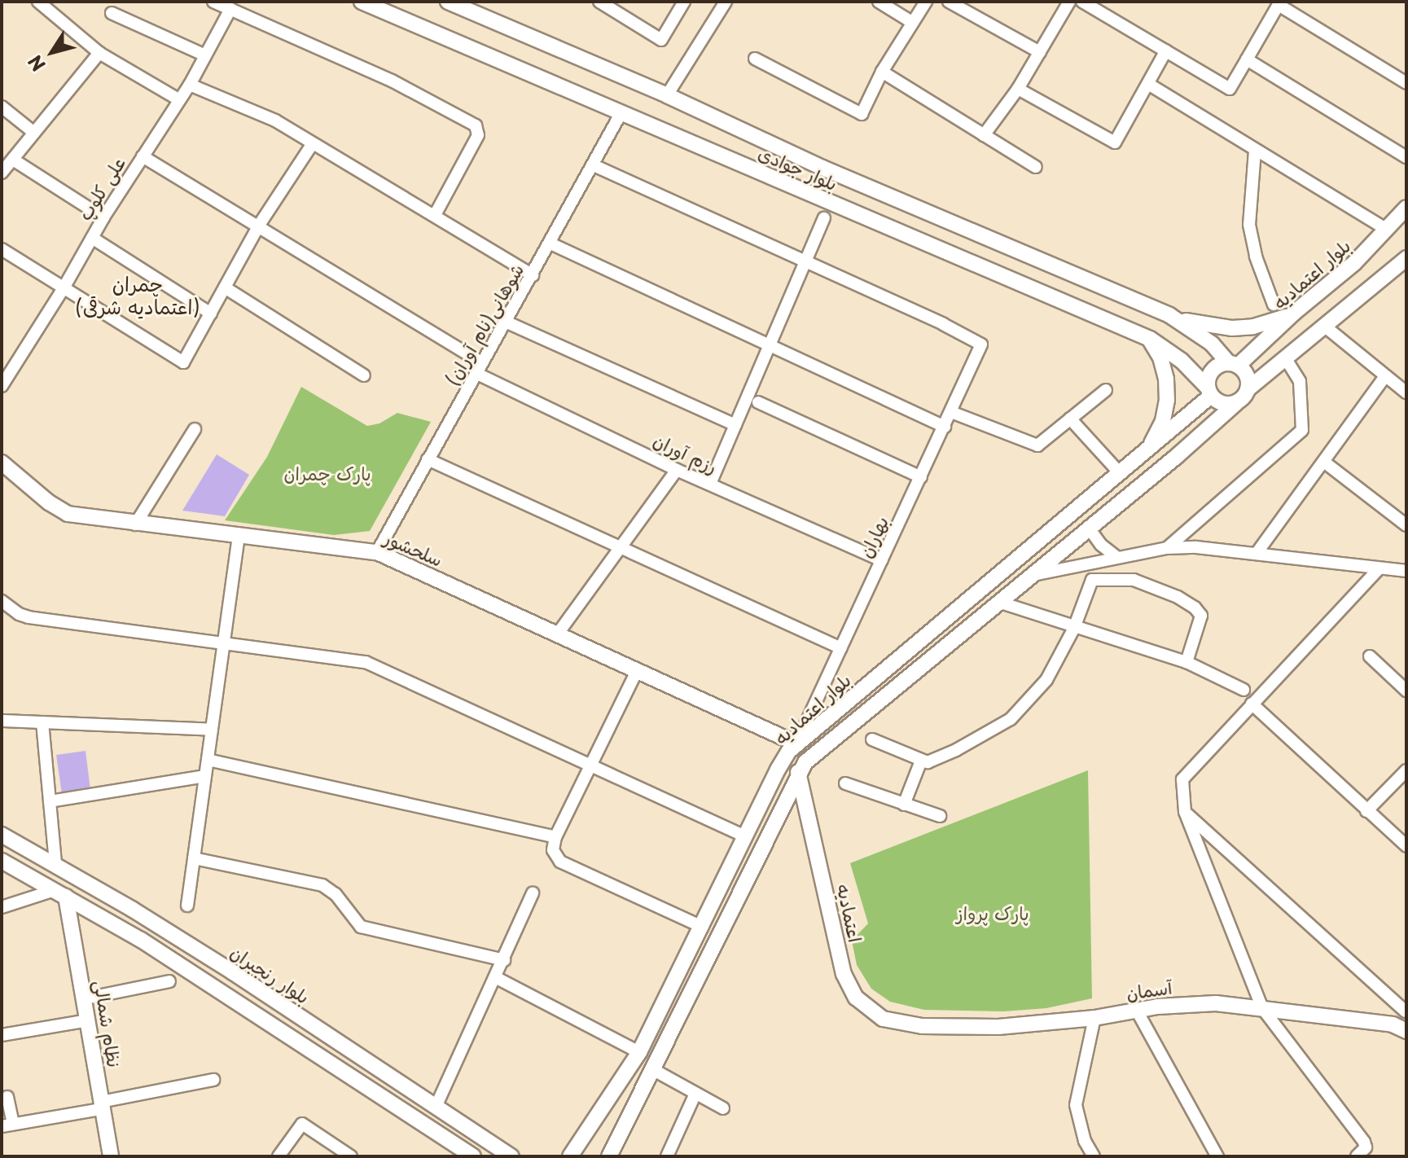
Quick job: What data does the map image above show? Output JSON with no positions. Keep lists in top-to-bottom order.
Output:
{
  "streets": {
    "street": [
      "بلوار جوادی",
      "علی کلوپ",
      "بلوار اعتمادیه",
      "شوهانی(نام آوران)",
      "رزم آوران",
      "بهاران",
      "سلحشور",
      "اعتمادیه",
      "بلوار رنجبران",
      "آسمان",
      "نظام شمالی"
    ]
  },
  "crossings": [
    ["بلوار جوادی", "بلوار اعتمادیه"],
    ["بلوار جوادی", "شوهانی(نام آوران)"],
    ["علی کلوپ", "رزم آوران"],
    ["بلوار اعتمادیه", "بهاران"],
    ["بلوار اعتمادیه", "سلحشور"],
    ["بلوار اعتمادیه", "اعتمادیه"],
    ["شوهانی(نام آوران)", "رزم آوران"],
    ["شوهانی(نام آوران)", "سلحشور"],
    ["رزم آوران", "بهاران"],
    ["بهاران", "سلحشور"],
    ["اعتمادیه", "آسمان"]
  ],
  "districts": ["چمران (اعتمادیه شرقی)"],
  "parks": ["پارک چمران", "پارک پرواز"],
  "north": "bottom left"
}
